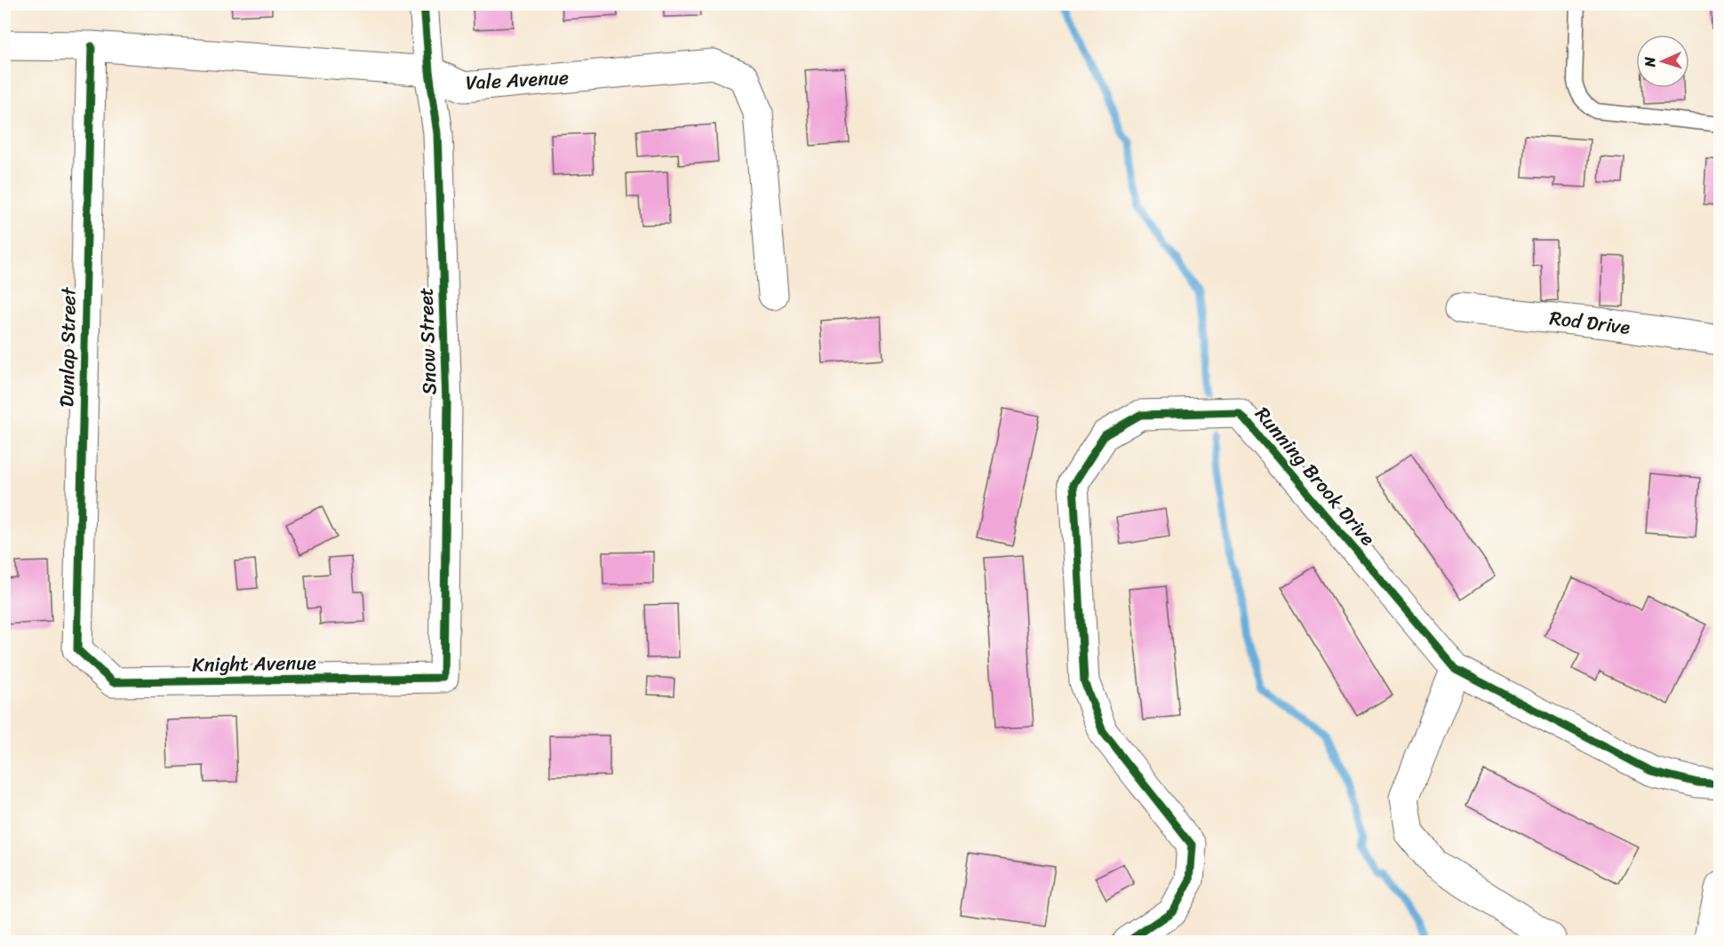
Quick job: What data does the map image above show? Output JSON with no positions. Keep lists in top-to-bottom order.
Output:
{
  "streets": {
    "street": [
      "Vale Avenue",
      "Rod Drive",
      "Snow Street",
      "Dunlap Street",
      "Running Brook Drive",
      "Knight Avenue"
    ]
  },
  "crossings": [
    ["Vale Avenue", "Snow Street"],
    ["Vale Avenue", "Dunlap Street"],
    ["Snow Street", "Knight Avenue"],
    ["Dunlap Street", "Knight Avenue"]
  ],
  "north": "left"
}
